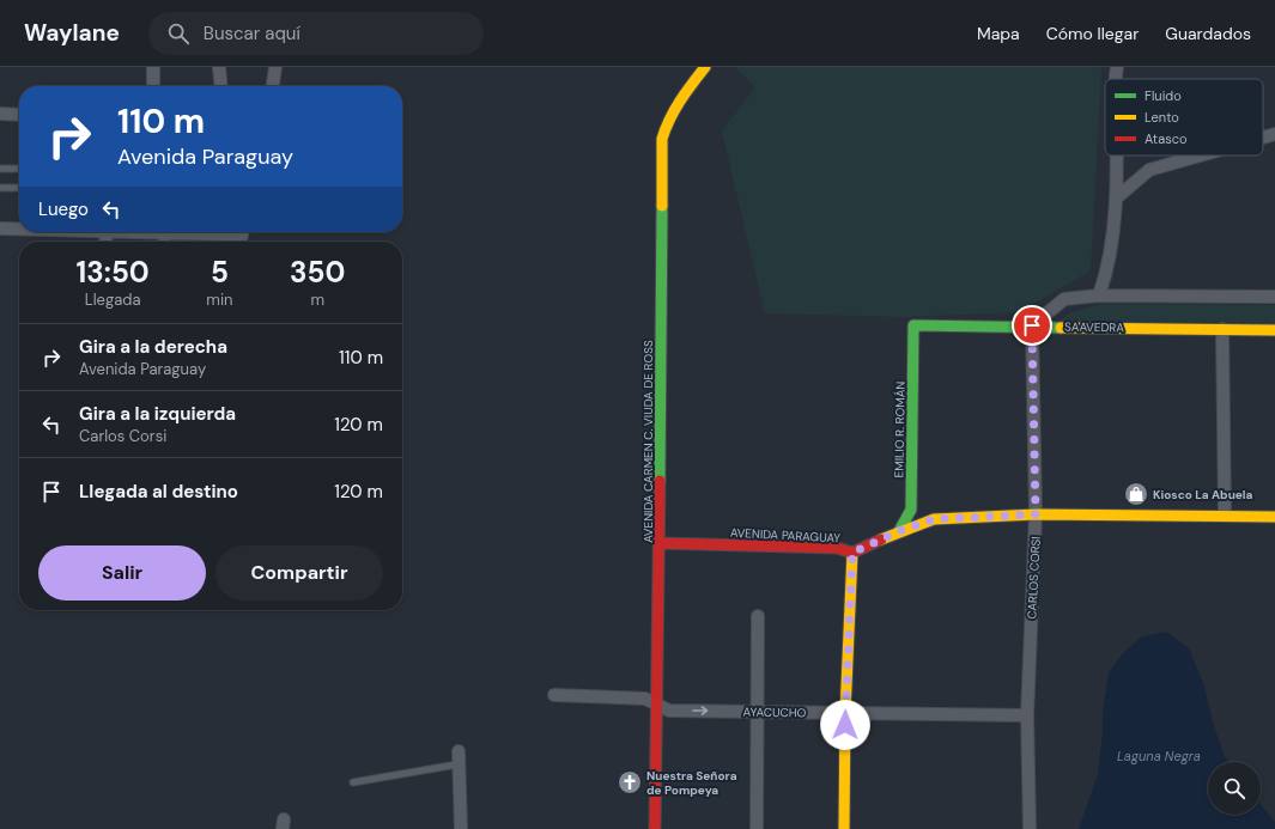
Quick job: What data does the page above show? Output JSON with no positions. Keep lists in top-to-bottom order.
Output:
{
  "streets": {
    "street": [
      "SAAVEDRA",
      "EMILIO R. ROMÁN",
      "AVENIDA CARMEN C. VIUDA DE ROSS",
      "AVENIDA PARAGUAY",
      "CARLOS CORSI",
      "AYACUCHO"
    ]
  },
  "crossings": [
    ["SAAVEDRA", "EMILIO R. ROMÁN"],
    ["SAAVEDRA", "CARLOS CORSI"],
    ["EMILIO R. ROMÁN", "AVENIDA PARAGUAY"],
    ["AVENIDA CARMEN C. VIUDA DE ROSS", "AVENIDA PARAGUAY"],
    ["AVENIDA CARMEN C. VIUDA DE ROSS", "AYACUCHO"],
    ["AVENIDA PARAGUAY", "CARLOS CORSI"],
    ["CARLOS CORSI", "AYACUCHO"]
  ],
  "water": ["Laguna Negra"],
  "places": {
    "shop": ["Kiosco La Abuela"],
    "church": ["Nuestra Señora de Pompeya"]
  },
  "legend": ["Fluido", "Lento", "Atasco"],
  "page": {
    "header": "Waylane",
    "search": "Buscar aquí",
    "nav": ["Mapa", "Cómo llegar", "Guardados"],
    "turn": ["110 m", "Avenida Paraguay"],
    "then": "Luego",
    "eta": [
      "13:50",
      "Llegada",
      "5",
      "min",
      "350",
      "m"
    ],
    "list": [
      {
        "name": "Gira a la derecha",
        "note": "Avenida Paraguay",
        "value": "110 m"
      },
      {
        "name": "Gira a la izquierda",
        "note": "Carlos Corsi",
        "value": "120 m"
      },
      {
        "name": "Llegada al destino",
        "value": "120 m"
      }
    ],
    "buttons": ["Salir", "Compartir"]
  }
}
